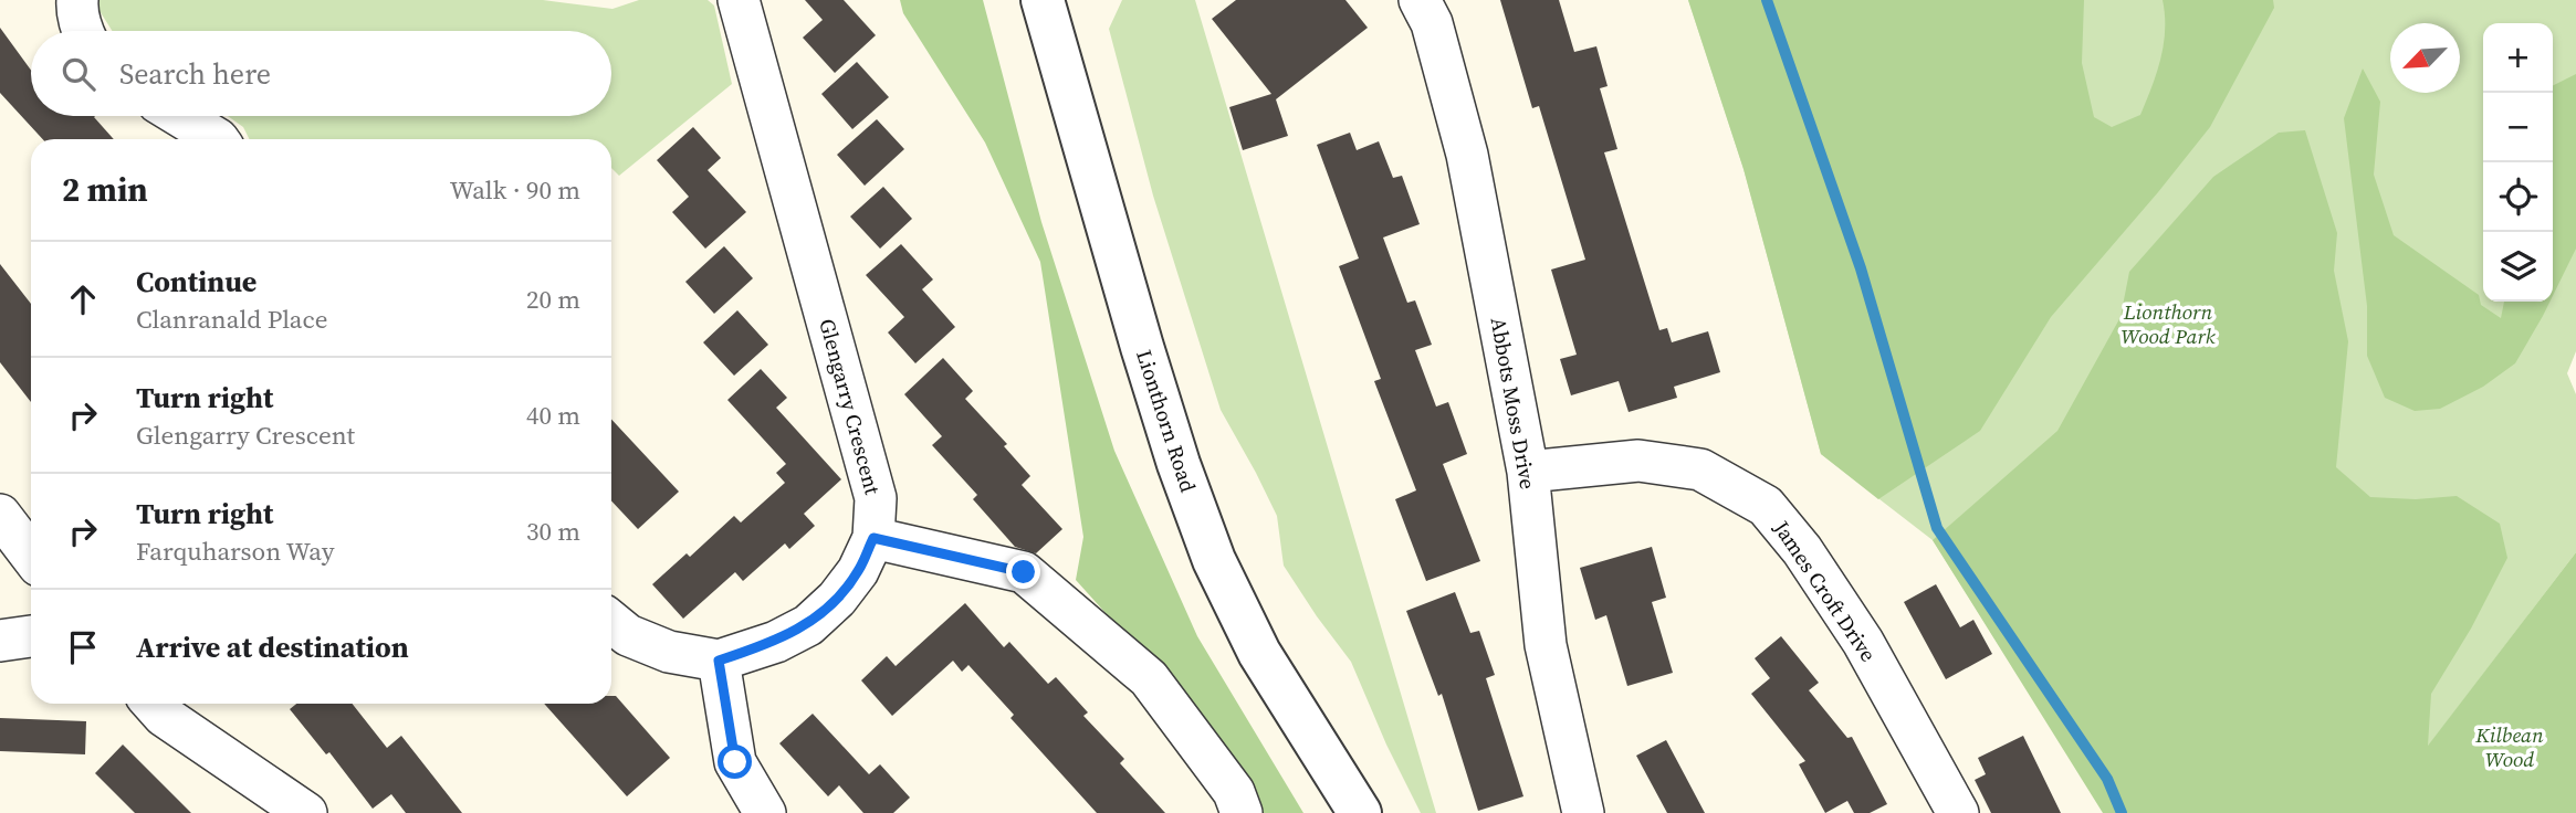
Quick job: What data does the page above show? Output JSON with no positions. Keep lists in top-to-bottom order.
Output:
{
  "streets": {
    "street": [
      "Abbots Moss Drive",
      "Glengarry Crescent",
      "Lionthorn Road",
      "James Croft Drive"
    ]
  },
  "crossings": [
    ["Abbots Moss Drive", "James Croft Drive"]
  ],
  "parks": ["Lionthorn Wood Park", "Kilbean Wood"],
  "north": "bottom left",
  "page": {
    "map_buttons": ["+", "−"],
    "search": "Search here",
    "heading": ["2 min", "Walk · 90 m"],
    "list": [
      ["Continue", "Clanranald Place", "20 m"],
      ["Turn right", "Glengarry Crescent", "40 m"],
      ["Turn right", "Farquharson Way", "30 m"],
      "Arrive at destination"
    ]
  }
}
